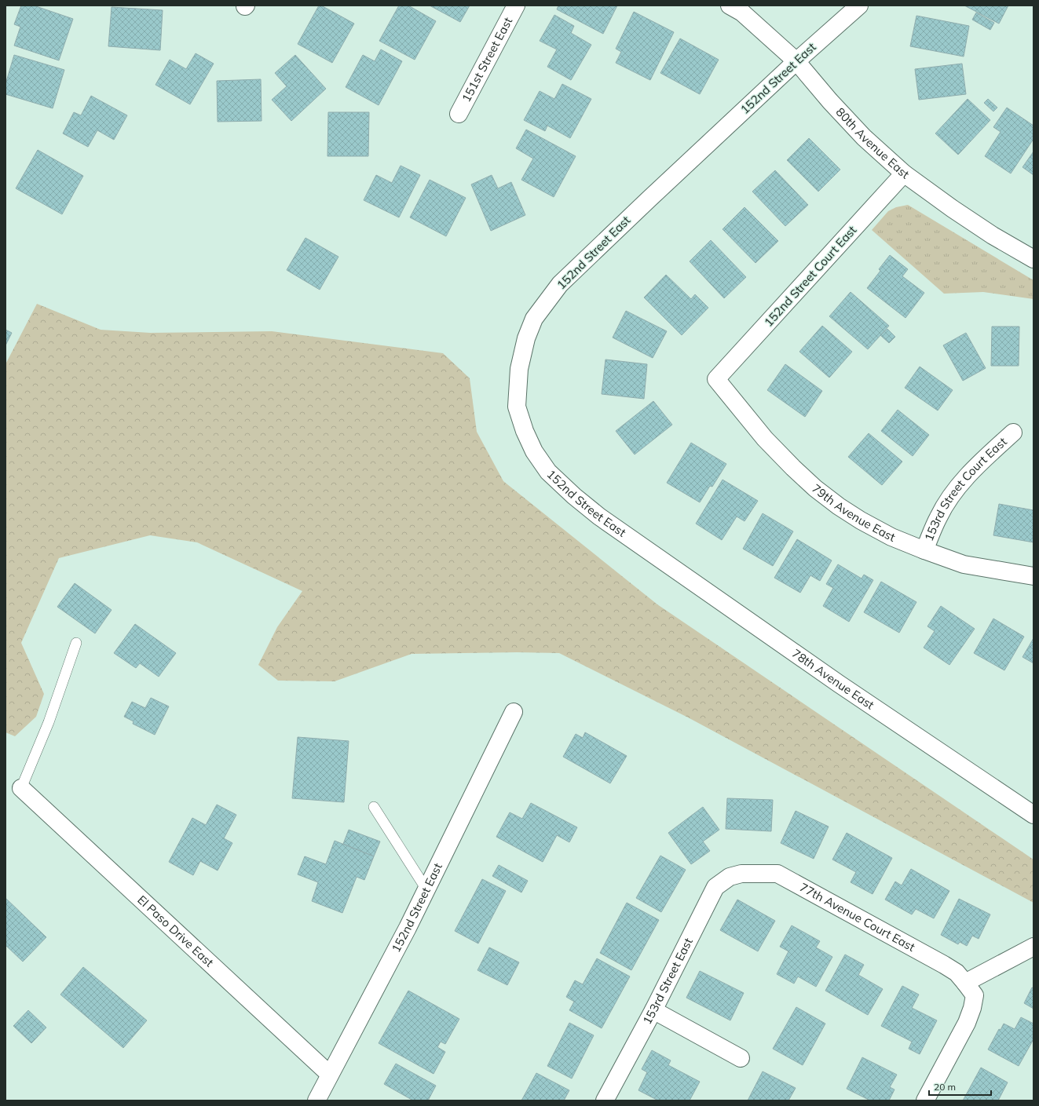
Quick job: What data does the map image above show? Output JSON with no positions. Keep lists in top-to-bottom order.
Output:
{
  "streets": {
    "street": [
      "151st Street East",
      "152nd Street East",
      "80th Avenue East",
      "152nd Street Court East",
      "153rd Street Court East",
      "79th Avenue East",
      "78th Avenue East",
      "77th Avenue Court East",
      "El Paso Drive East",
      "153rd Street East"
    ]
  },
  "crossings": [
    ["152nd Street East", "80th Avenue East"],
    ["152nd Street East", "78th Avenue East"],
    ["152nd Street East", "El Paso Drive East"],
    ["80th Avenue East", "152nd Street Court East"],
    ["152nd Street Court East", "79th Avenue East"],
    ["153rd Street Court East", "79th Avenue East"],
    ["77th Avenue Court East", "153rd Street East"]
  ],
  "scale_bar": "20 m"
}
